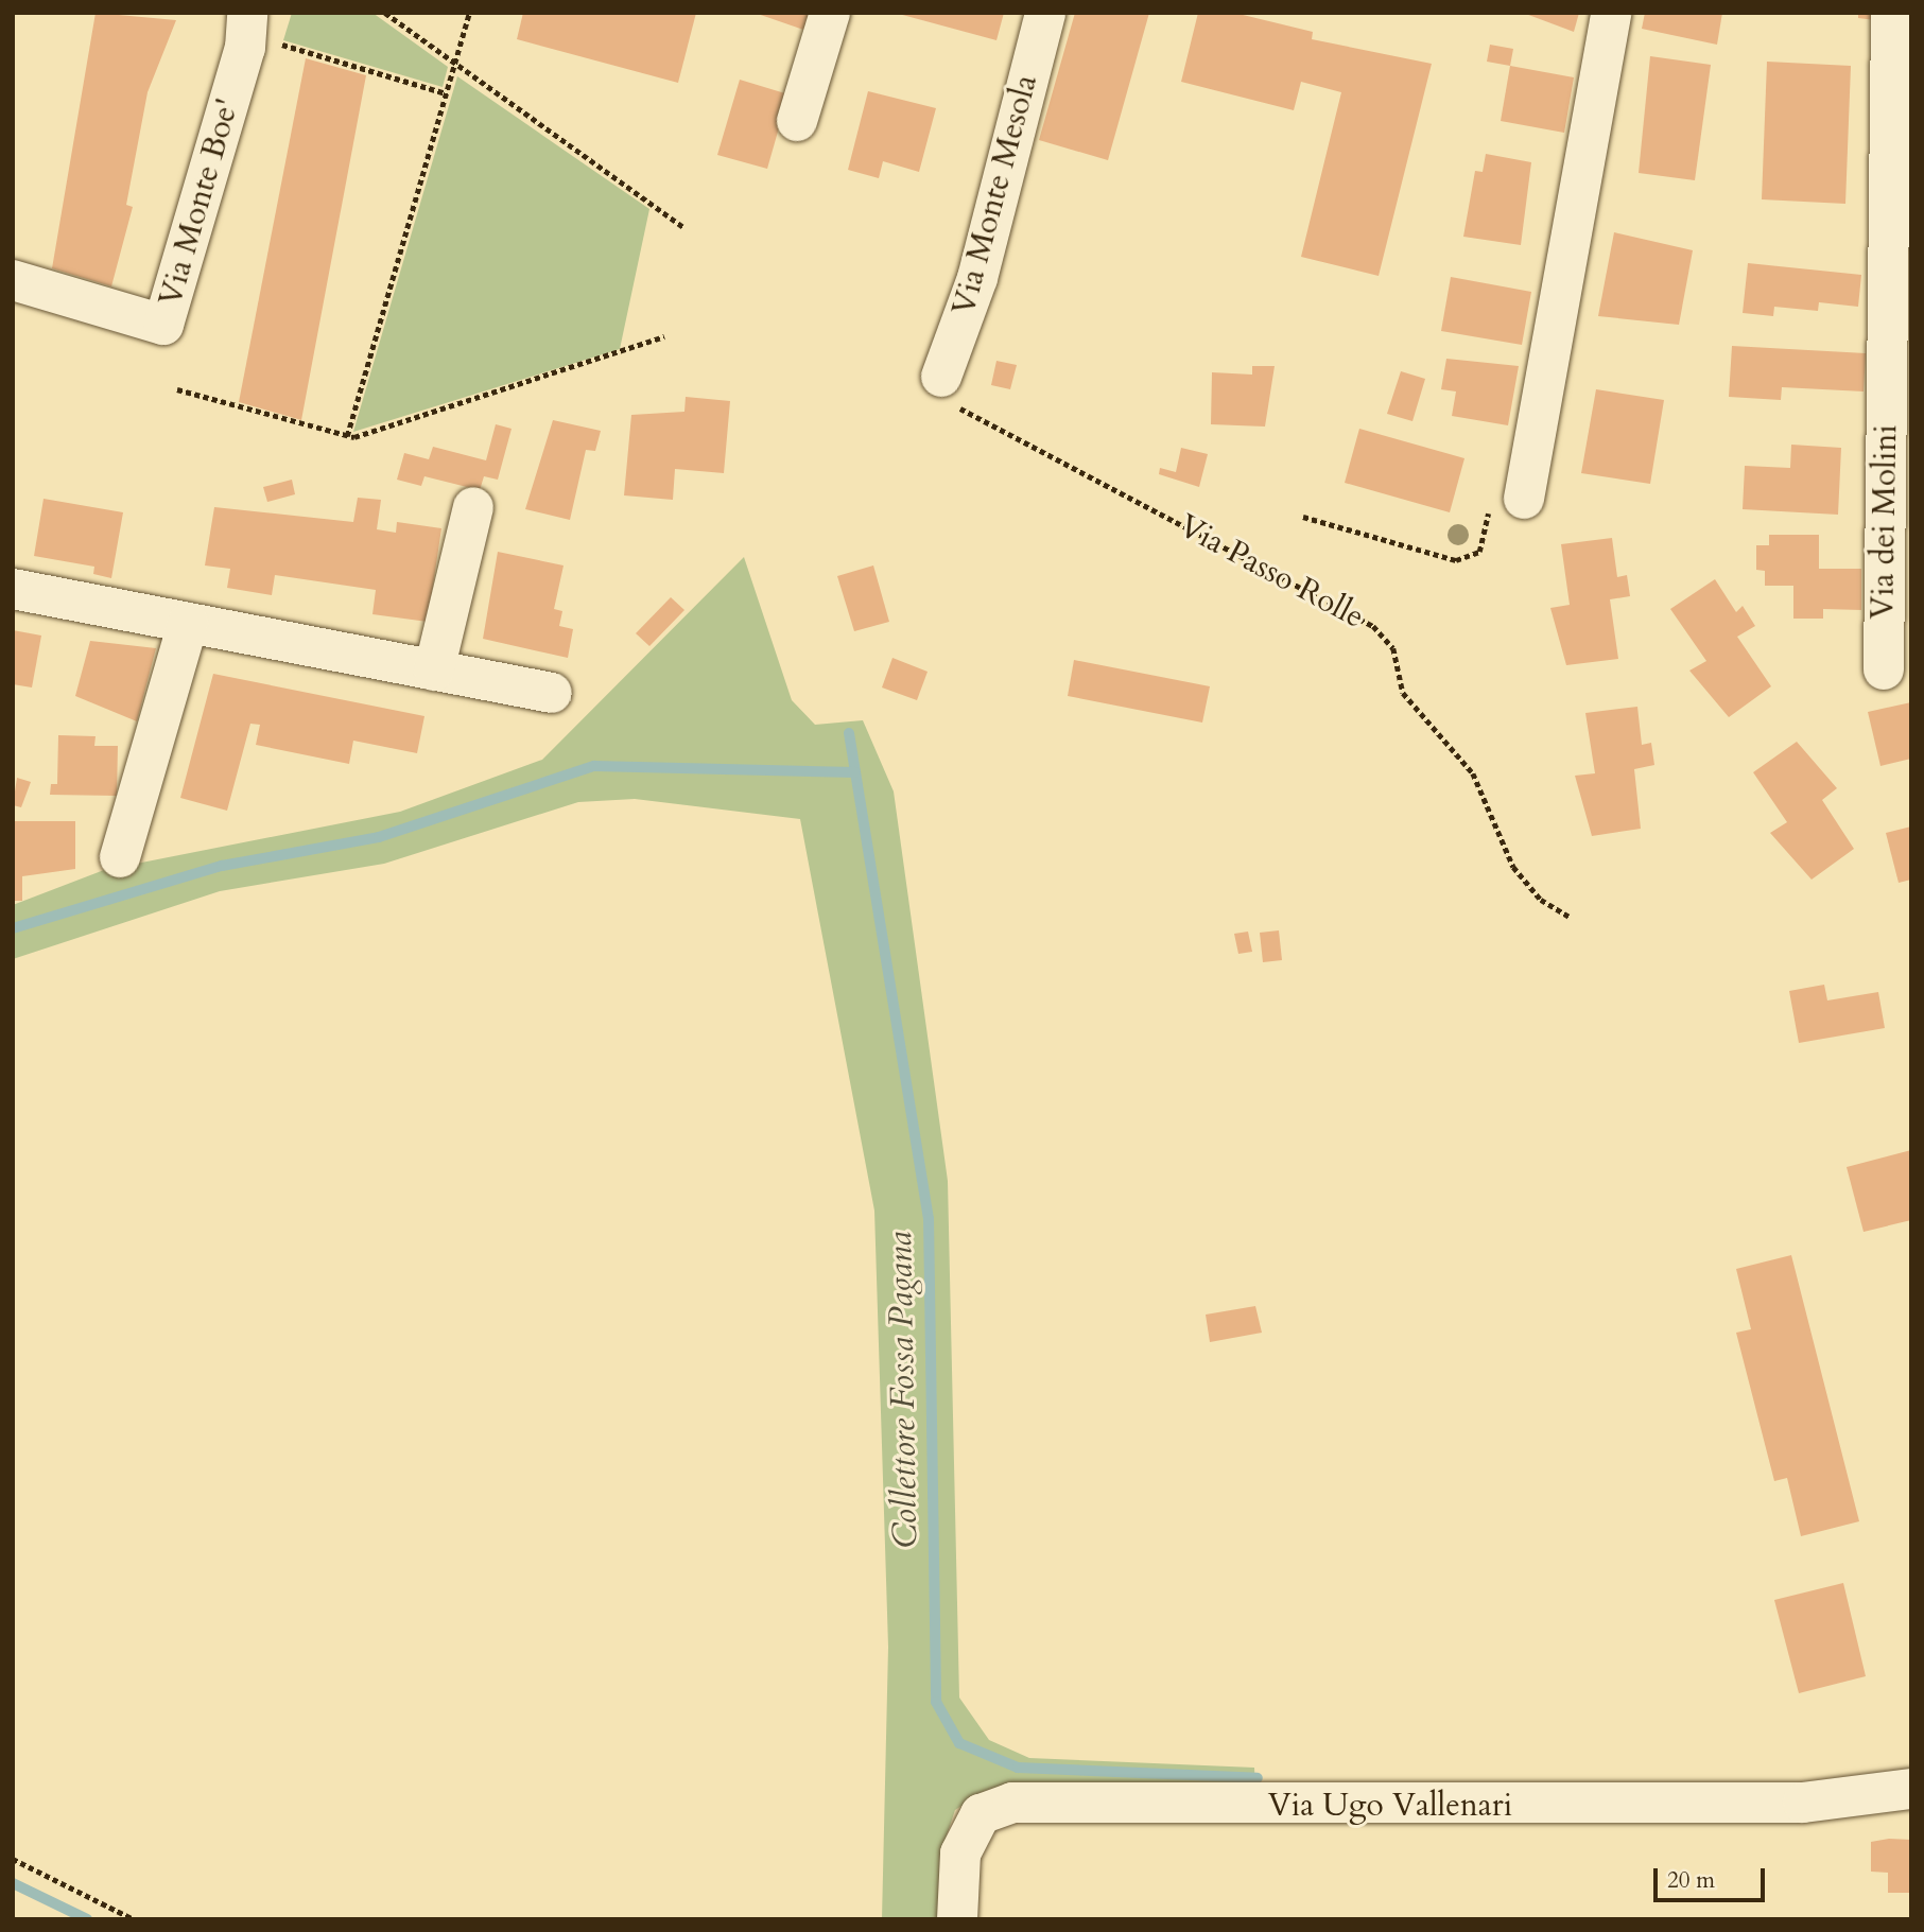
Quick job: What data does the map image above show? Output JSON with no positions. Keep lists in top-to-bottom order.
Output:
{
  "streets": {
    "street": [
      "Via Monte Mesola",
      "Via Monte Boe'",
      "Via dei Molini",
      "Via Ugo Vallenari"
    ],
    "path": ["Via Passo Rolle"]
  },
  "crossings": [
    ["Via Monte Mesola", "Via Passo Rolle"]
  ],
  "water": ["Collettore Fossa Pagana"],
  "scale_bar": "20 m"
}
